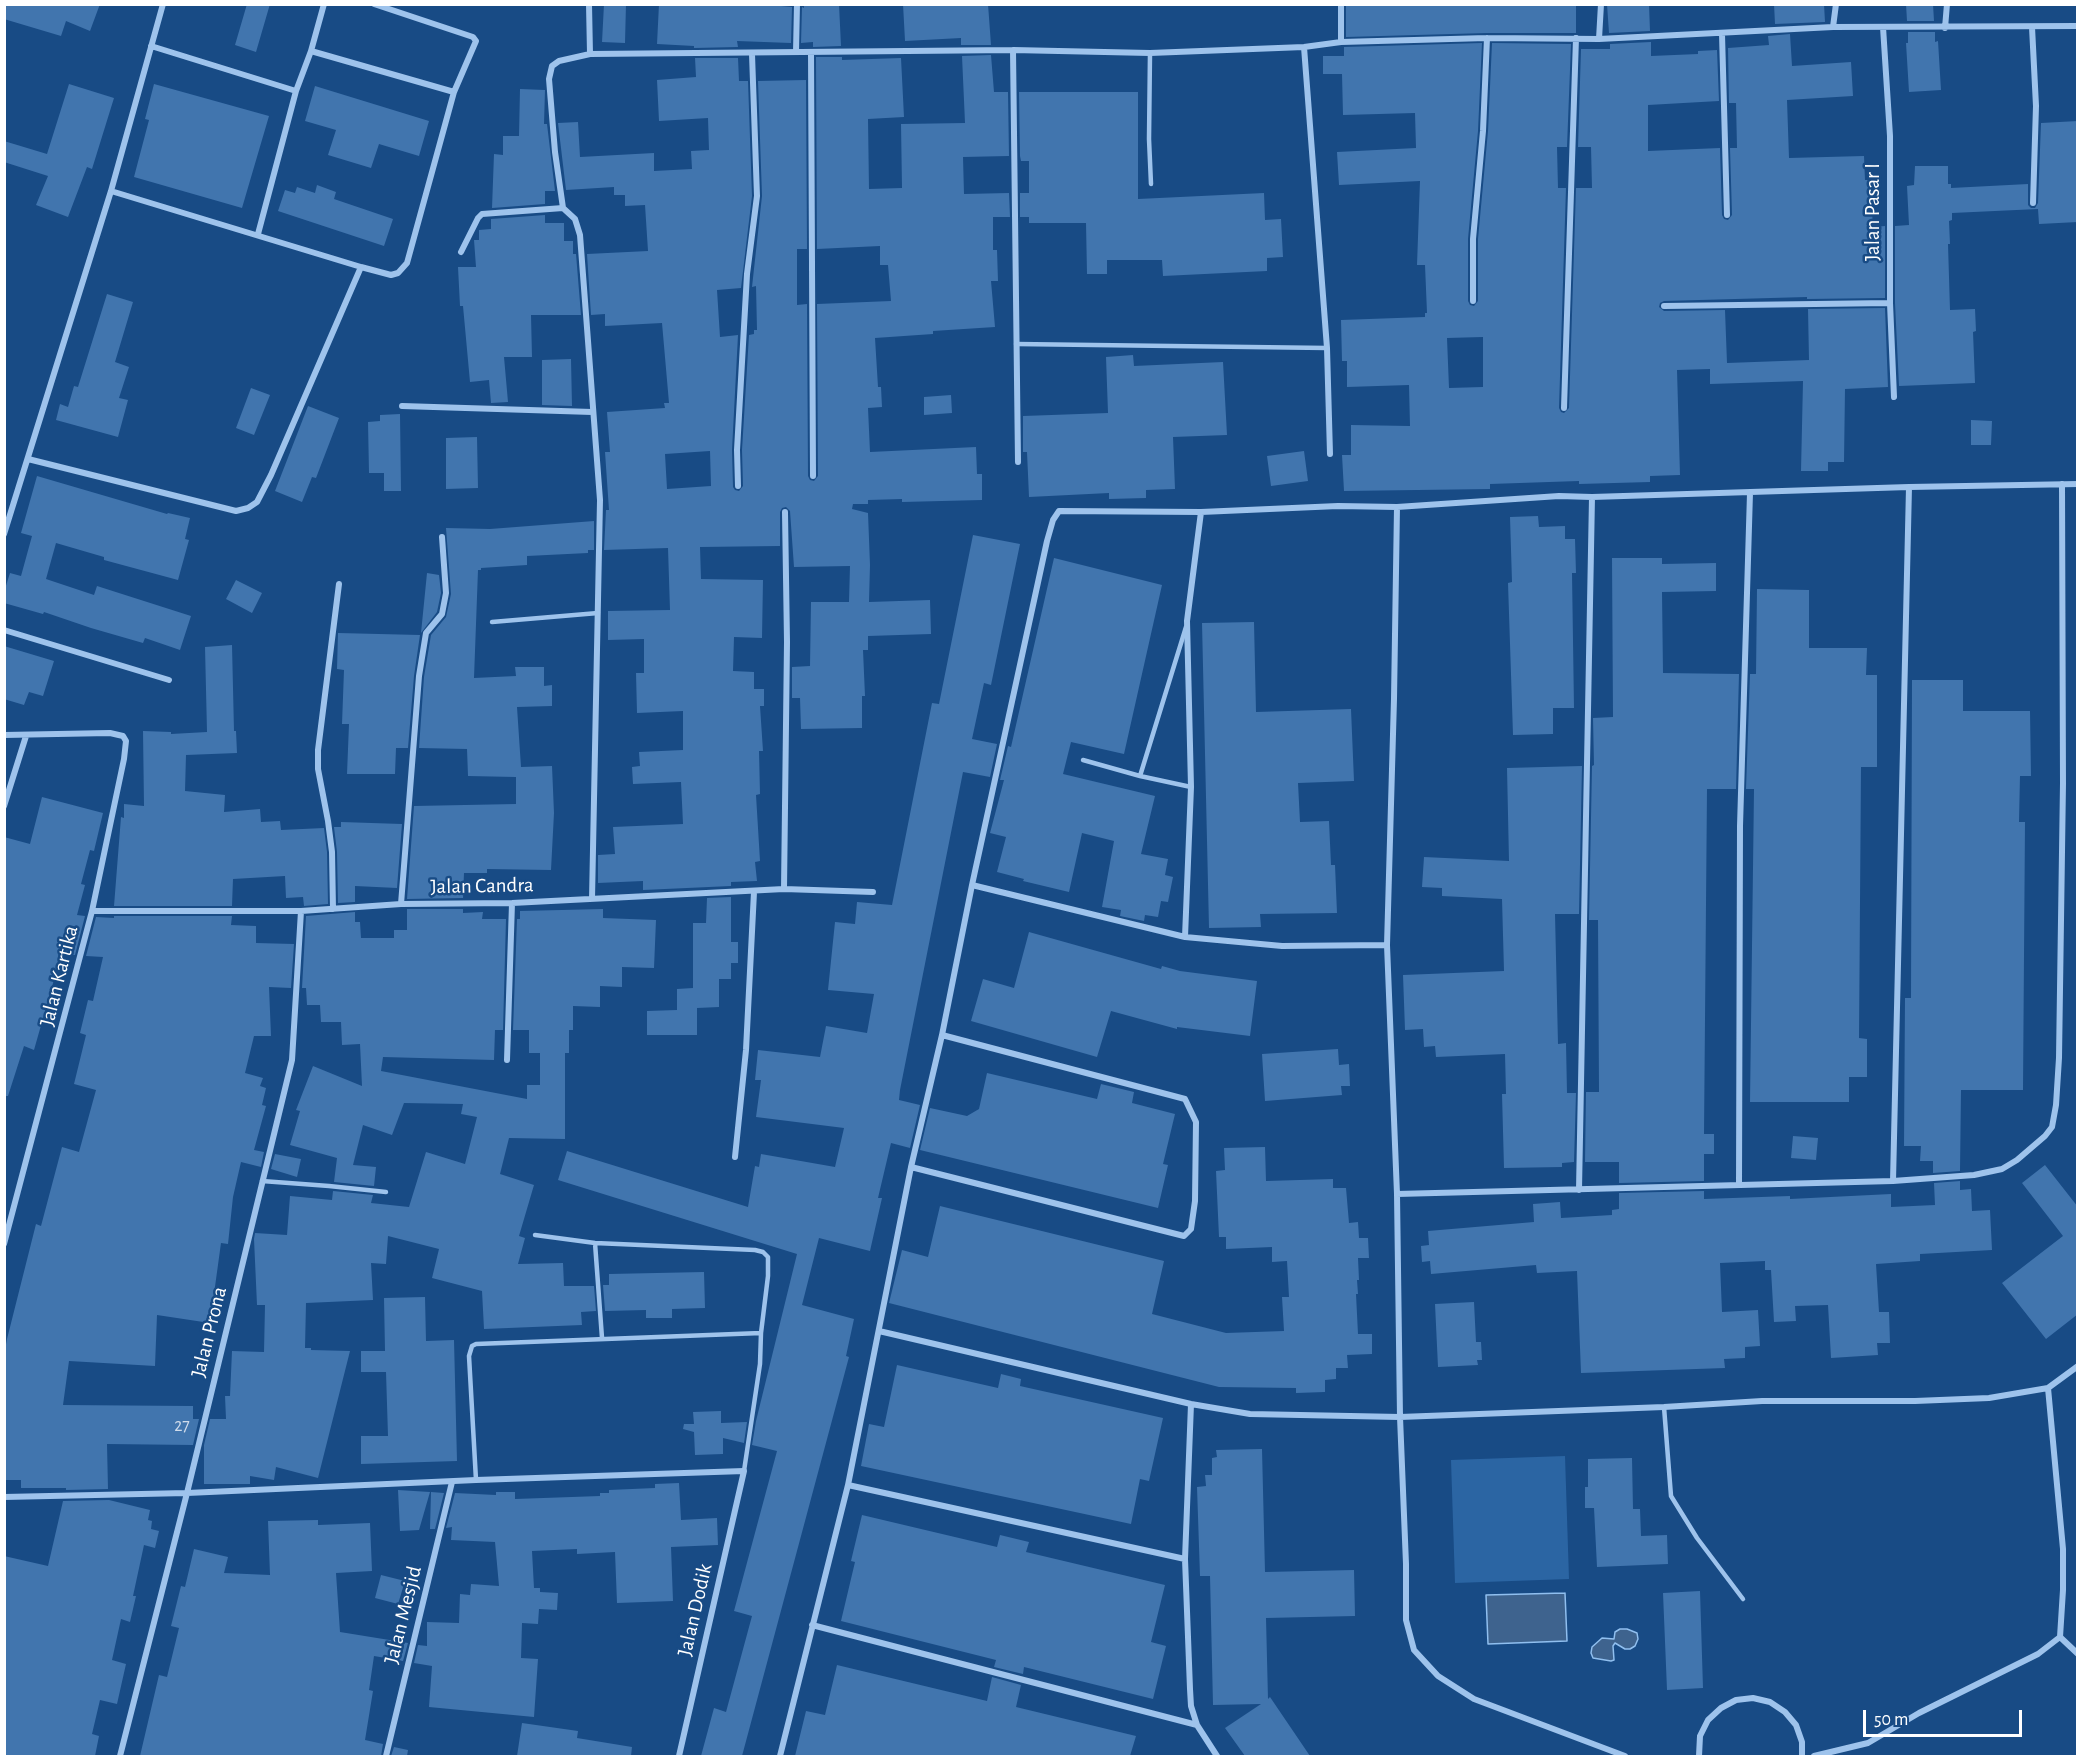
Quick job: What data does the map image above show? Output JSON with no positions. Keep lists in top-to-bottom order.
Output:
{
  "streets": {
    "street": [
      "Jalan Pasar I",
      "Jalan Candra",
      "Jalan Kartika",
      "Jalan Prona",
      "Jalan Dodik",
      "Jalan Mesjid"
    ]
  },
  "crossings": [
    ["Jalan Candra", "Jalan Kartika"],
    ["Jalan Candra", "Jalan Prona"]
  ],
  "house_numbers": ["27"],
  "scale_bar": "50 m"
}
